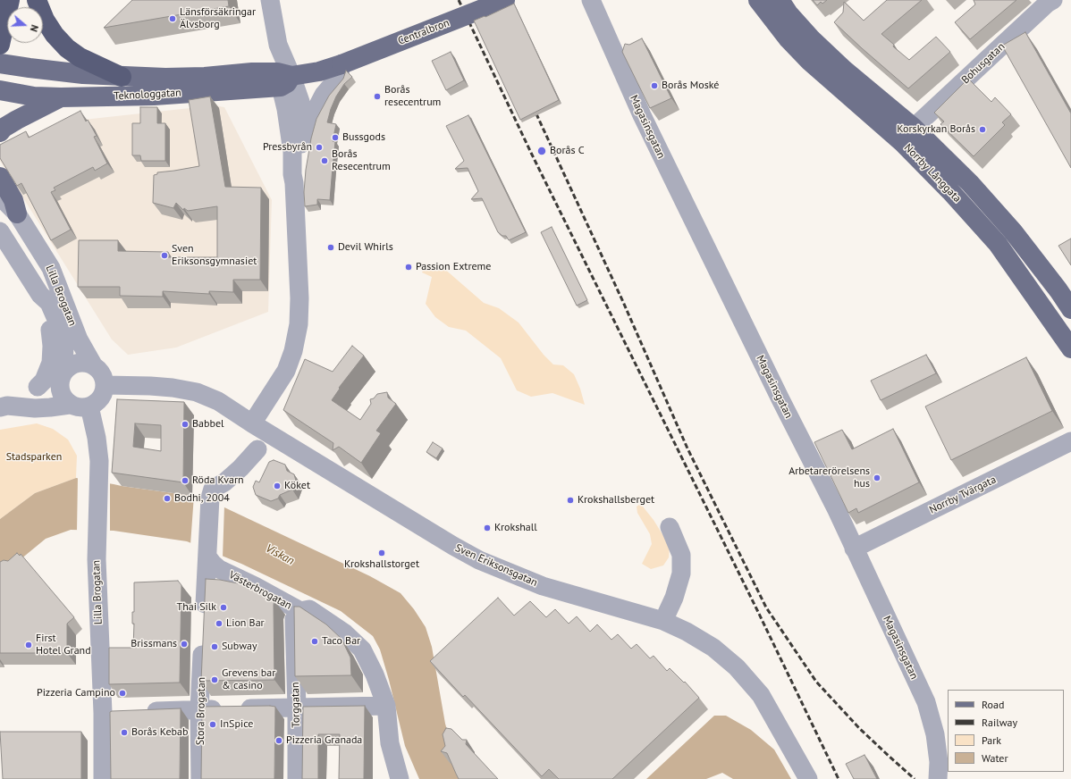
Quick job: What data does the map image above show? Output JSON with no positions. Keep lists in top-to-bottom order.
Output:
{
  "streets": {
    "main road": ["Centralbron", "Teknologgatan", "Norrby Långgata"],
    "street": [
      "Bohusgatan",
      "Magasinsgatan",
      "Lilla Brogatan",
      "Norrby Tvärgata",
      "Sven Eriksonsgatan",
      "Västerbrogatan",
      "Torggatan",
      "Stora Brogatan"
    ]
  },
  "crossings": [
    ["Centralbron", "Teknologgatan"],
    ["Bohusgatan", "Norrby Långgata"],
    ["Magasinsgatan", "Norrby Tvärgata"],
    ["Lilla Brogatan", "Sven Eriksonsgatan"],
    ["Västerbrogatan", "Torggatan"]
  ],
  "water": ["Viskan"],
  "parks": ["Stadsparken"],
  "places": [
    "Länsförsäkringar Älvsborg",
    "Borås Moské",
    "Borås resecentrum",
    "Korskyrkan Borås",
    "Bussgods",
    "Pressbyrån",
    "Borås C",
    "Borås Resecentrum",
    "Devil Whirls",
    "Sven Eriksonsgymnasiet",
    "Passion Extreme",
    "Babbel",
    "Arbetarerörelsens hus",
    "Röda Kvarn",
    "Köket",
    "Bodhi, 2004",
    "Krokshallsberget",
    "Krokshall",
    "Krokshallstorget",
    "Thai Silk",
    "Lion Bar",
    "Taco Bar",
    "Brissmans",
    "First Hotel Grand",
    "Subway",
    "Grevens bar & casino",
    "Pizzeria Campino",
    "InSpice",
    "Borås Kebab",
    "Pizzeria Granada"
  ],
  "legend": [
    "Road",
    "Railway",
    "Park",
    "Water"
  ],
  "north": "right"
}
